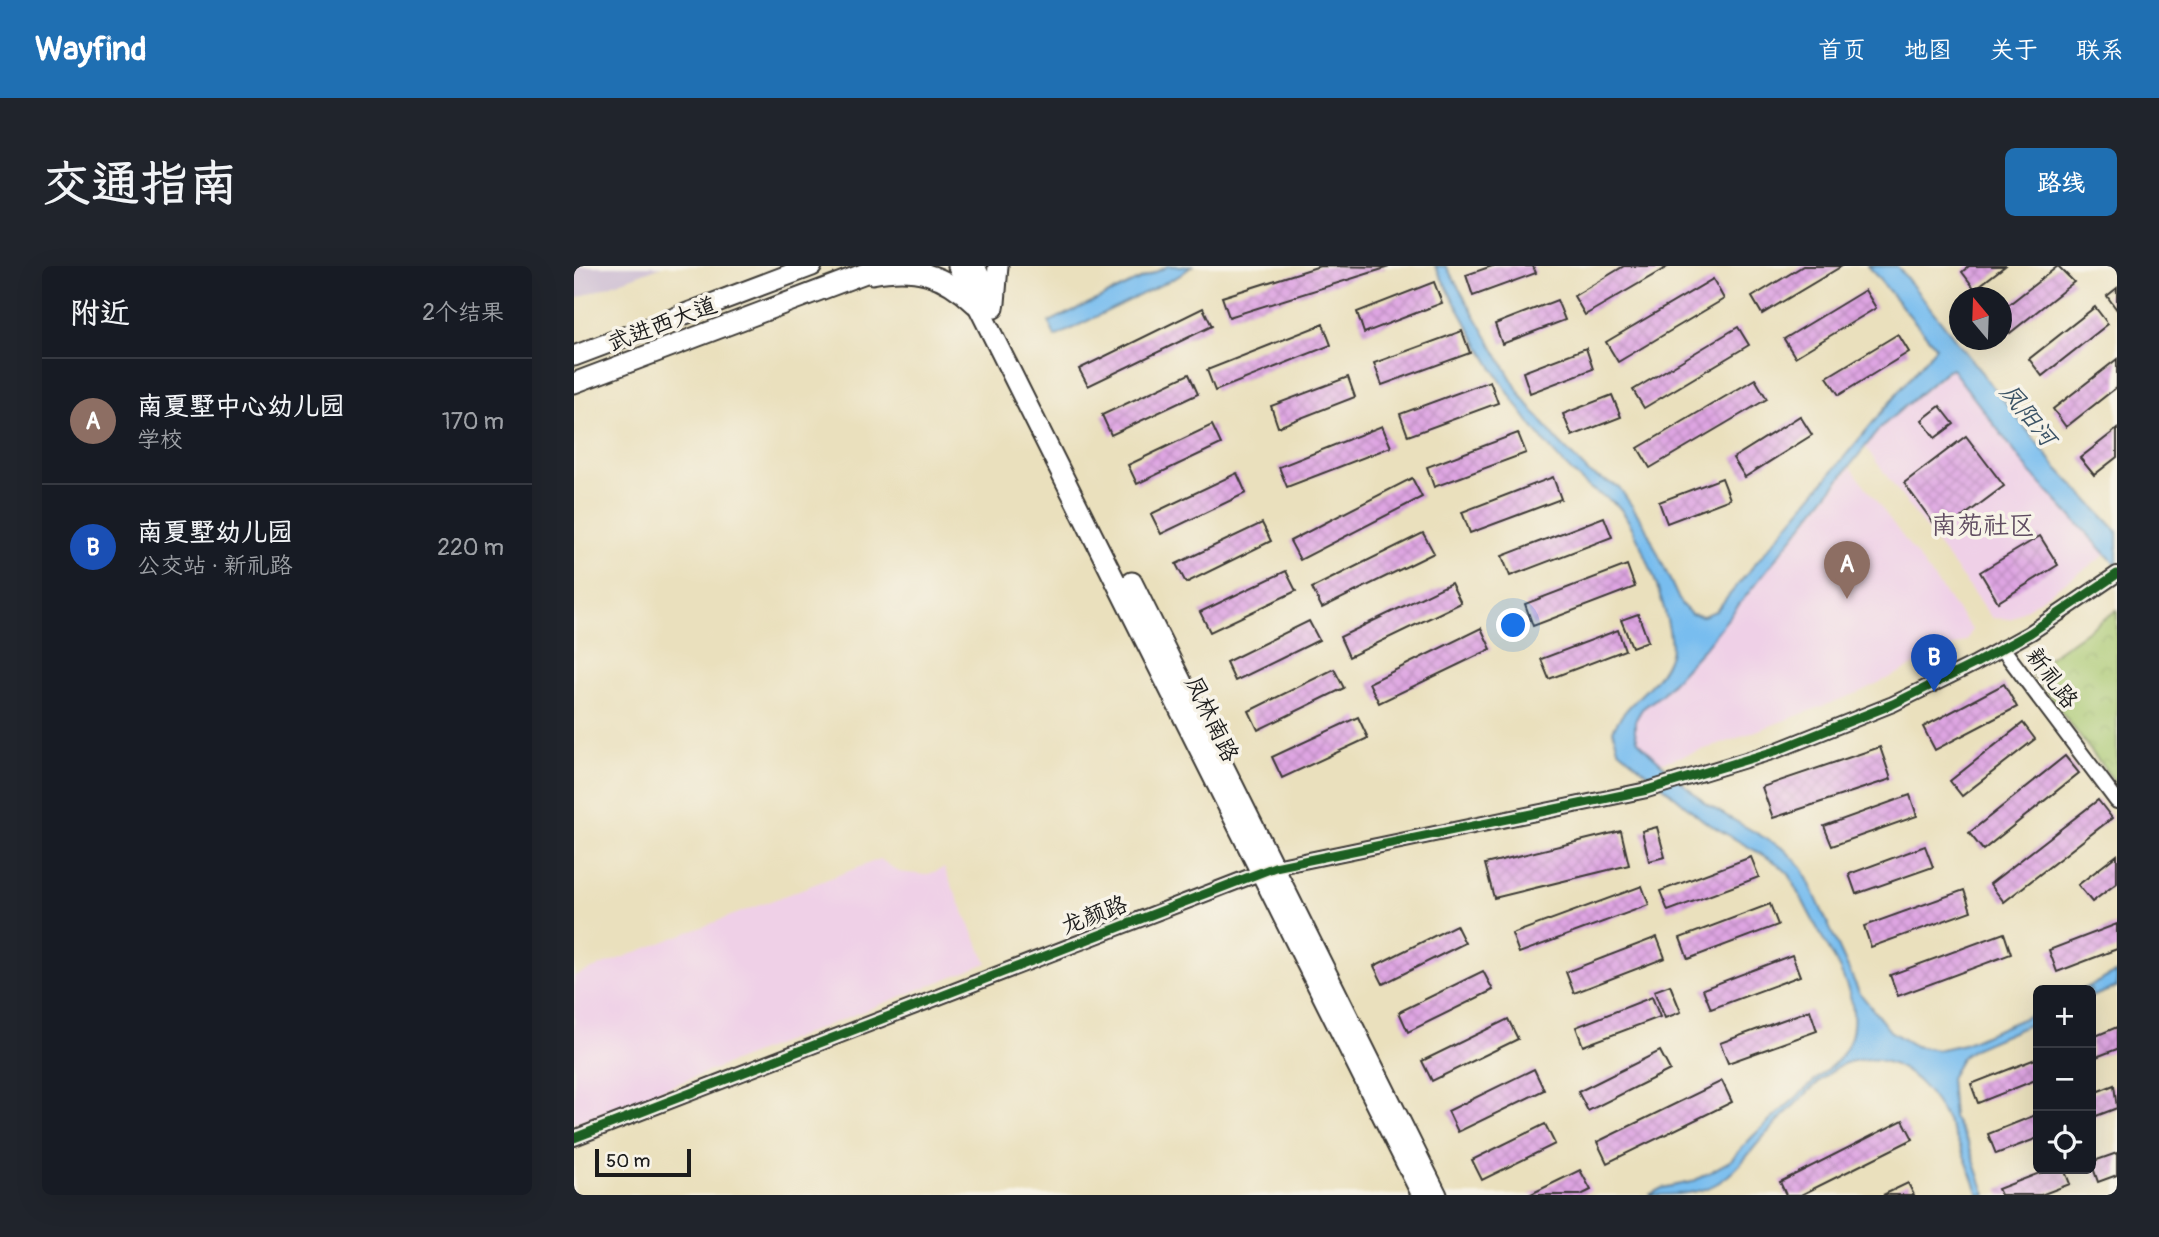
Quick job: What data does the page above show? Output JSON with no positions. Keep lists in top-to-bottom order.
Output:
{
  "streets": {
    "main road": ["武进西大道", "凤林南路"],
    "street": ["新礼路", "龙颜路"]
  },
  "crossings": [
    ["新礼路", "龙颜路"],
    ["凤林南路", "龙颜路"]
  ],
  "districts": ["南苑社区"],
  "water": ["凤阳河"],
  "scale_bar": "50 m",
  "north": "top",
  "page": {
    "header": "Wayfind",
    "nav": [
      "首页",
      "地图",
      "关于",
      "联系"
    ],
    "buttons": "路线",
    "title": "交通指南",
    "heading": ["附近", "2个结果"],
    "list": [
      {
        "mark": "A",
        "name": "南夏墅中心幼儿园",
        "note": "学校",
        "value": "170 m"
      },
      {
        "mark": "B",
        "name": "南夏墅幼儿园",
        "note": "公交站 · 新礼路",
        "value": "220 m"
      }
    ],
    "pins": ["A", "B"],
    "map_buttons": ["+", "−"],
    "scale": "50 m"
  }
}
